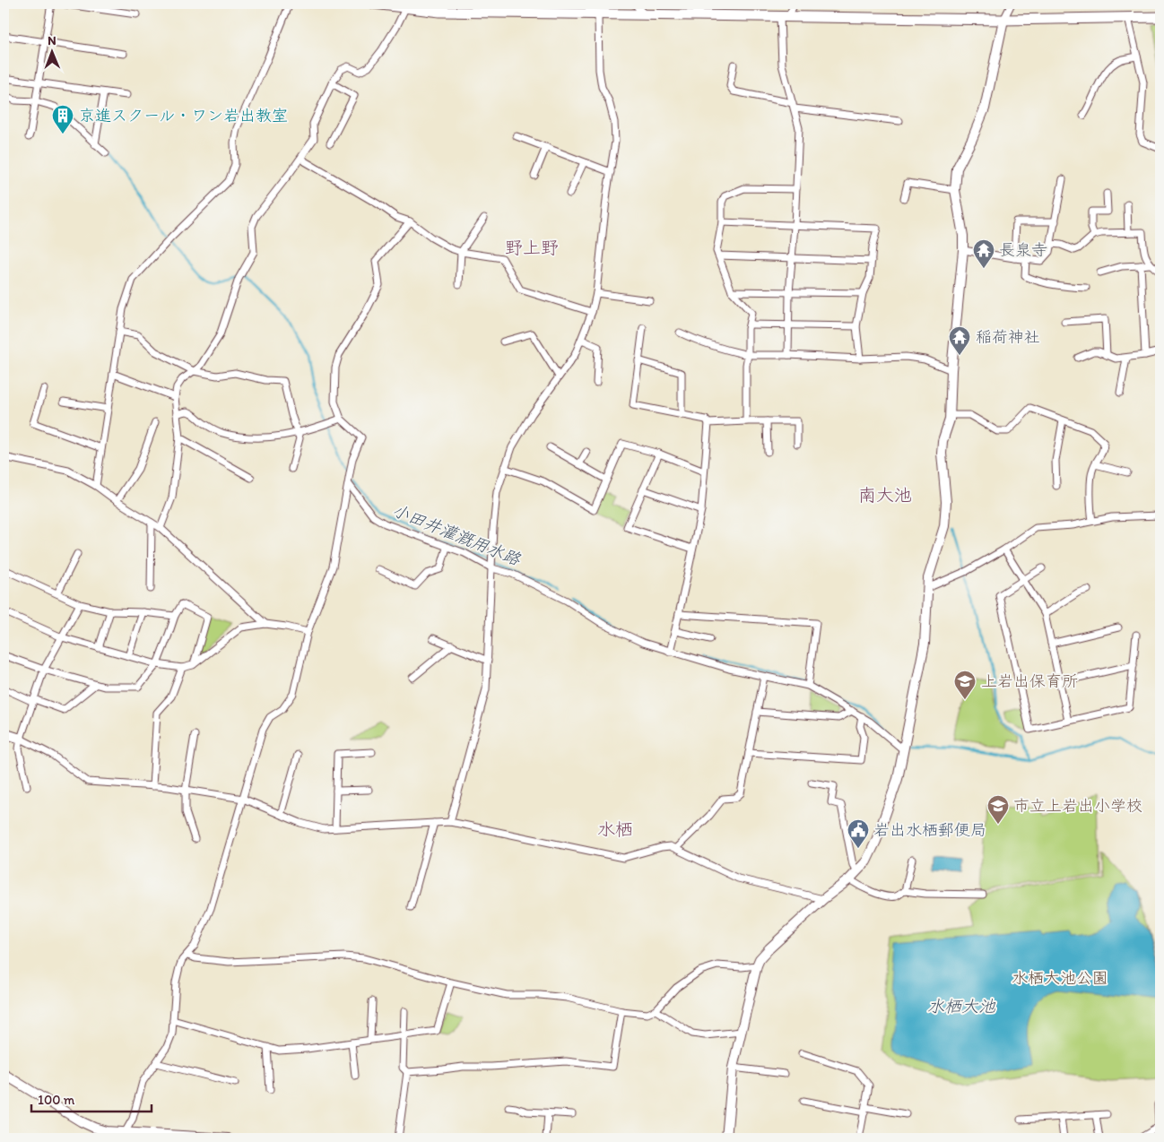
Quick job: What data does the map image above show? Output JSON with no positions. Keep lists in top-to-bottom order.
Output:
{
  "districts": ["野上野", "南大池", "水栖"],
  "water": ["小田井灌漑用水路", "水栖大池"],
  "parks": ["水栖大池公園"],
  "places": {
    "building": ["京進スクール・ワン岩出教室"],
    "temple": ["長泉寺", "稲荷神社"],
    "school or university": ["上岩出保育所", "市立上岩出小学校"],
    "public building": ["岩出水栖郵便局"]
  },
  "scale_bar": "100 m",
  "north": "top"
}
